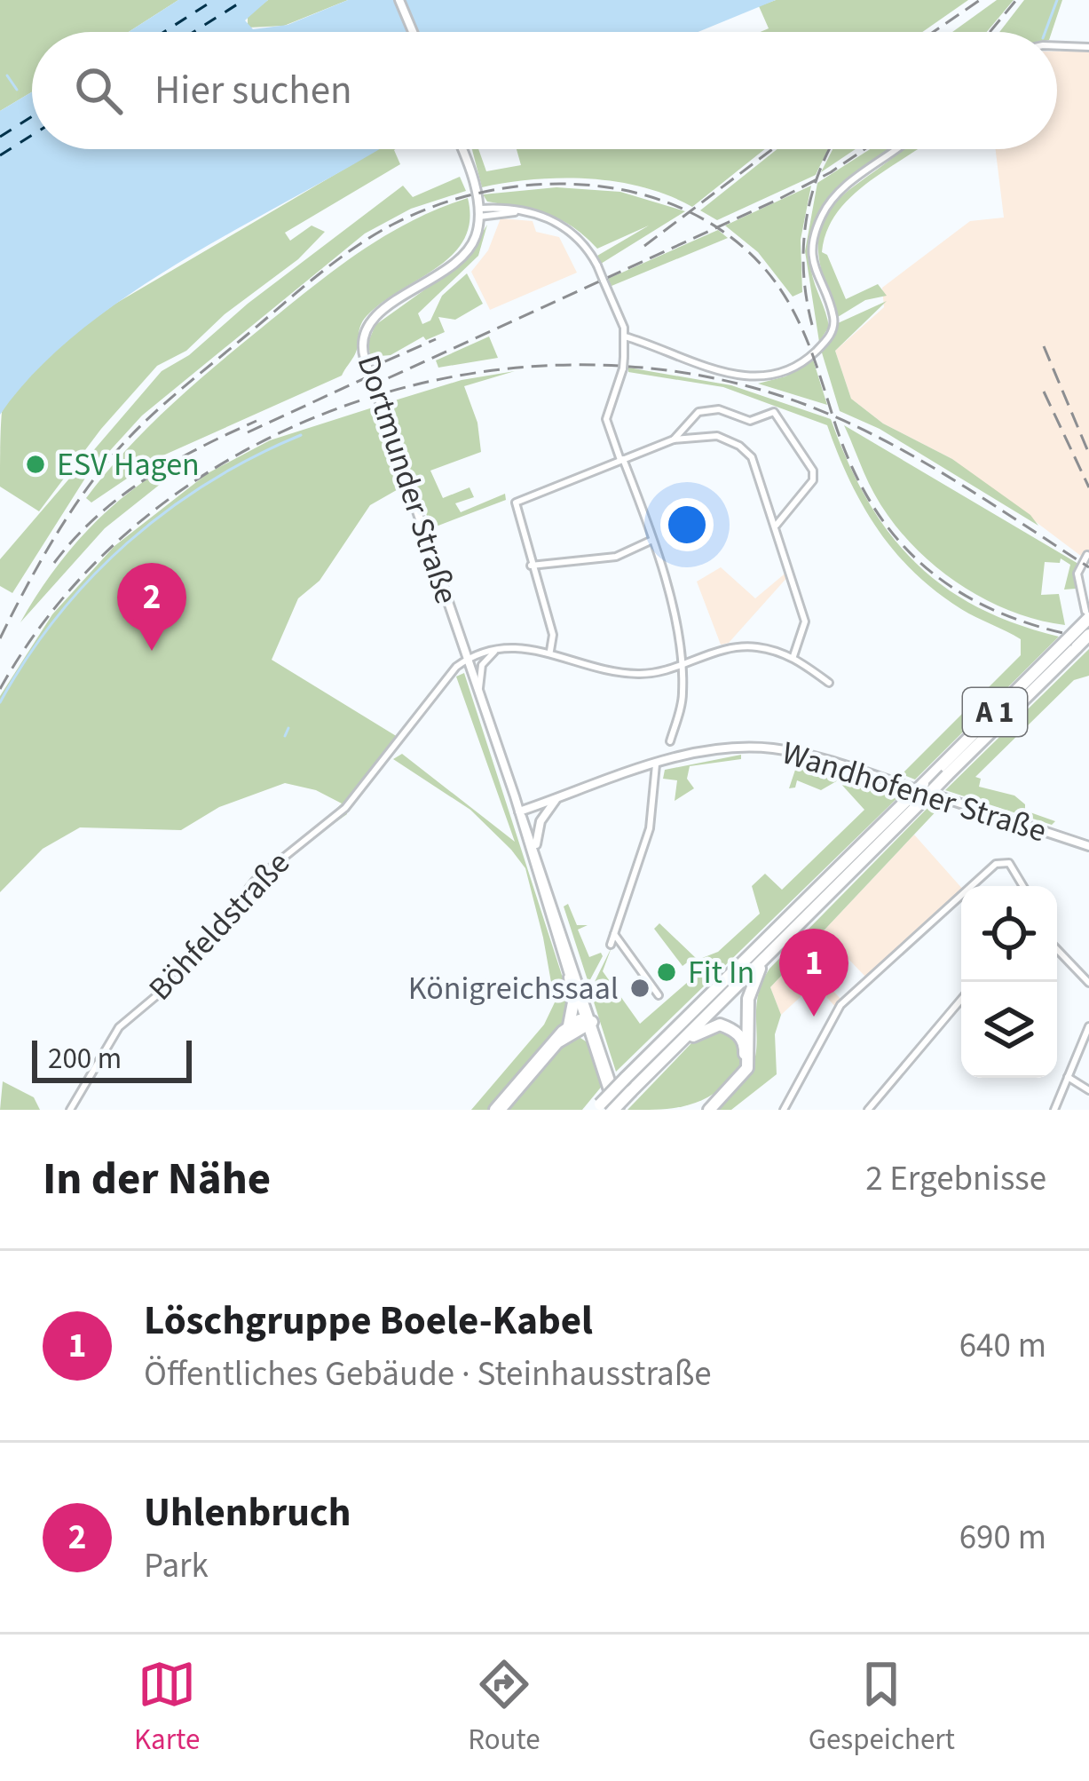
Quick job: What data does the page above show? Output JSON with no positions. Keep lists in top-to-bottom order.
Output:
{
  "streets": {
    "highway": ["A 1"],
    "main road": ["Dortmunder Straße", "Wandhofener Straße"],
    "street": ["Böhfeldstraße"]
  },
  "crossings": [
    ["Dortmunder Straße", "A 1"],
    ["Dortmunder Straße", "Wandhofener Straße"],
    ["Dortmunder Straße", "Böhfeldstraße"]
  ],
  "places": ["ESV Hagen", "Fit In", "Königreichssaal"],
  "scale_bar": "200 m",
  "page": {
    "search": "Hier suchen",
    "pins": ["2", "1"],
    "scale": "200 m",
    "heading": ["In der Nähe", "2 Ergebnisse"],
    "list": [
      {
        "mark": "1",
        "name": "Löschgruppe Boele-Kabel",
        "note": "Öffentliches Gebäude · Steinhausstraße",
        "value": "640 m"
      },
      {
        "mark": "2",
        "name": "Uhlenbruch",
        "note": "Park",
        "value": "690 m"
      }
    ],
    "nav": ["Karte", "Route", "Gespeichert"]
  }
}
